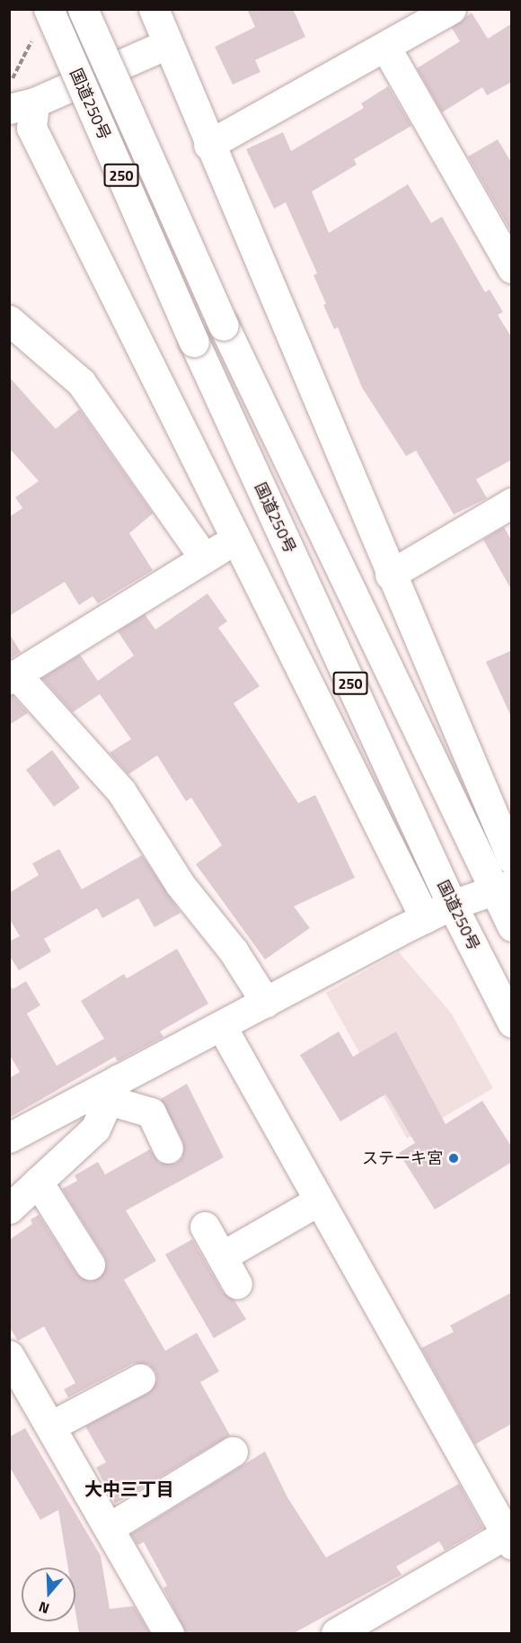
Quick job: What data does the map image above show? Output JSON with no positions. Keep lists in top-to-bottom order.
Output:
{
  "streets": {
    "main road": ["国道250号", "250"]
  },
  "districts": ["大中三丁目"],
  "places": ["ステーキ宮"],
  "north": "bottom"
}
